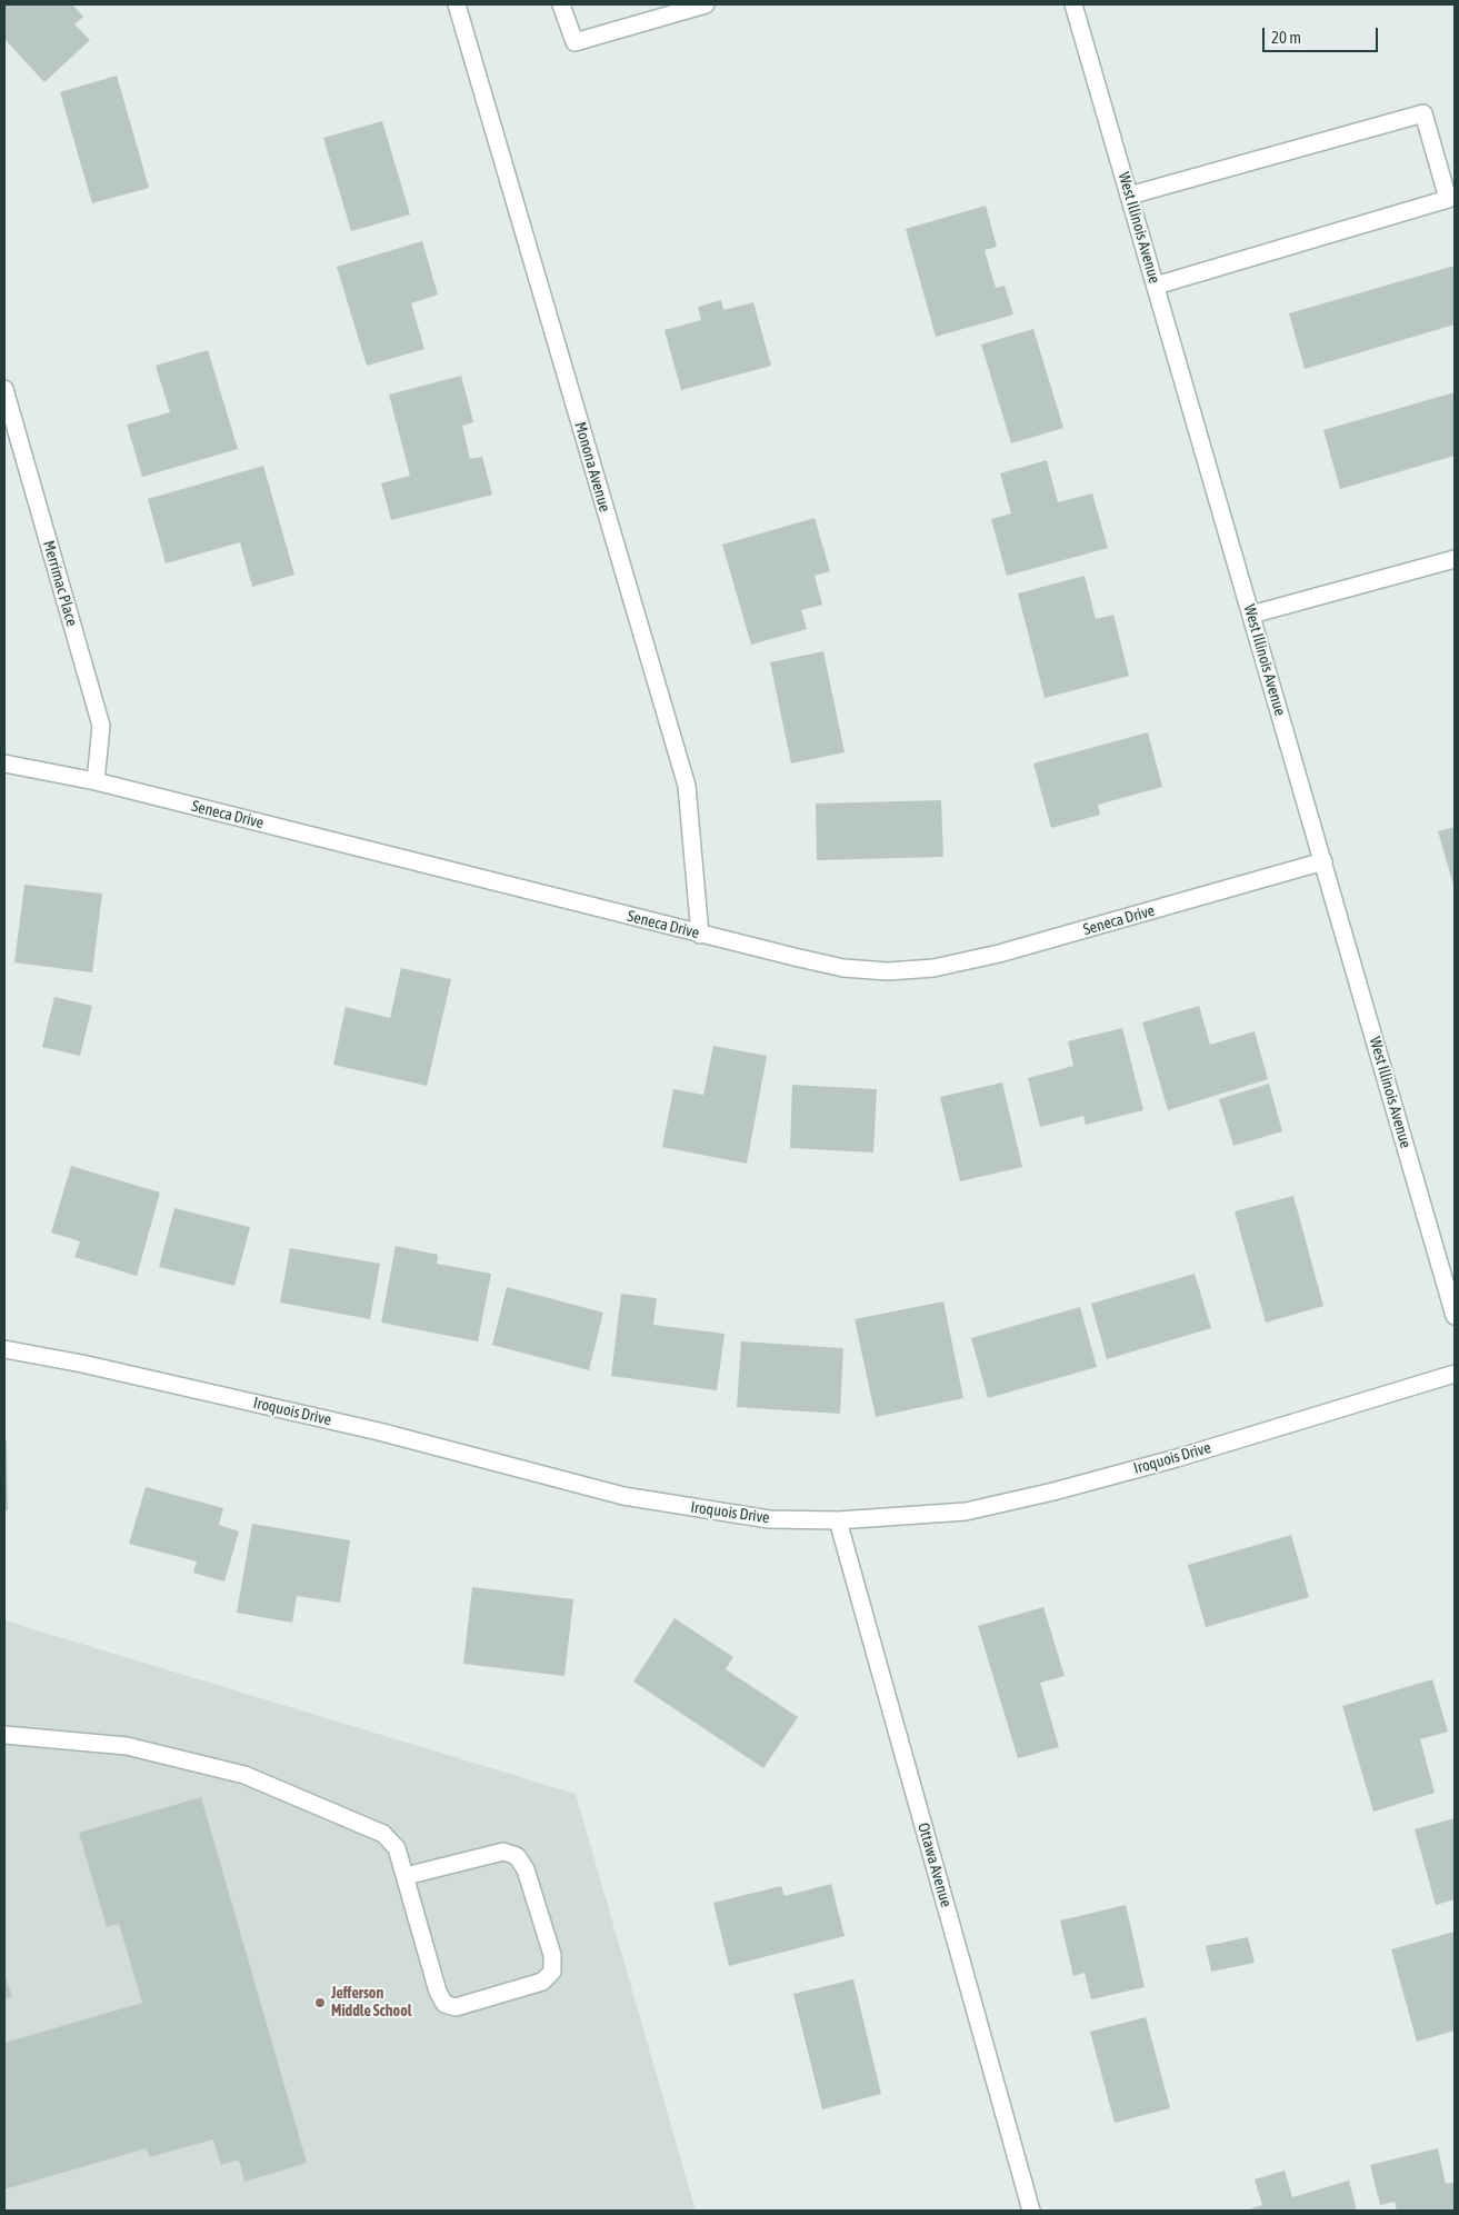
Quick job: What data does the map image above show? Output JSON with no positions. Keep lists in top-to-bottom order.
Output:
{
  "streets": {
    "street": [
      "West Illinois Avenue",
      "Monona Avenue",
      "Merrimac Place",
      "Seneca Drive",
      "Iroquois Drive",
      "Ottawa Avenue"
    ]
  },
  "crossings": [
    ["West Illinois Avenue", "Seneca Drive"],
    ["Monona Avenue", "Seneca Drive"],
    ["Merrimac Place", "Seneca Drive"],
    ["Iroquois Drive", "Ottawa Avenue"]
  ],
  "places": ["Jefferson Middle School"],
  "scale_bar": "20 m"
}
